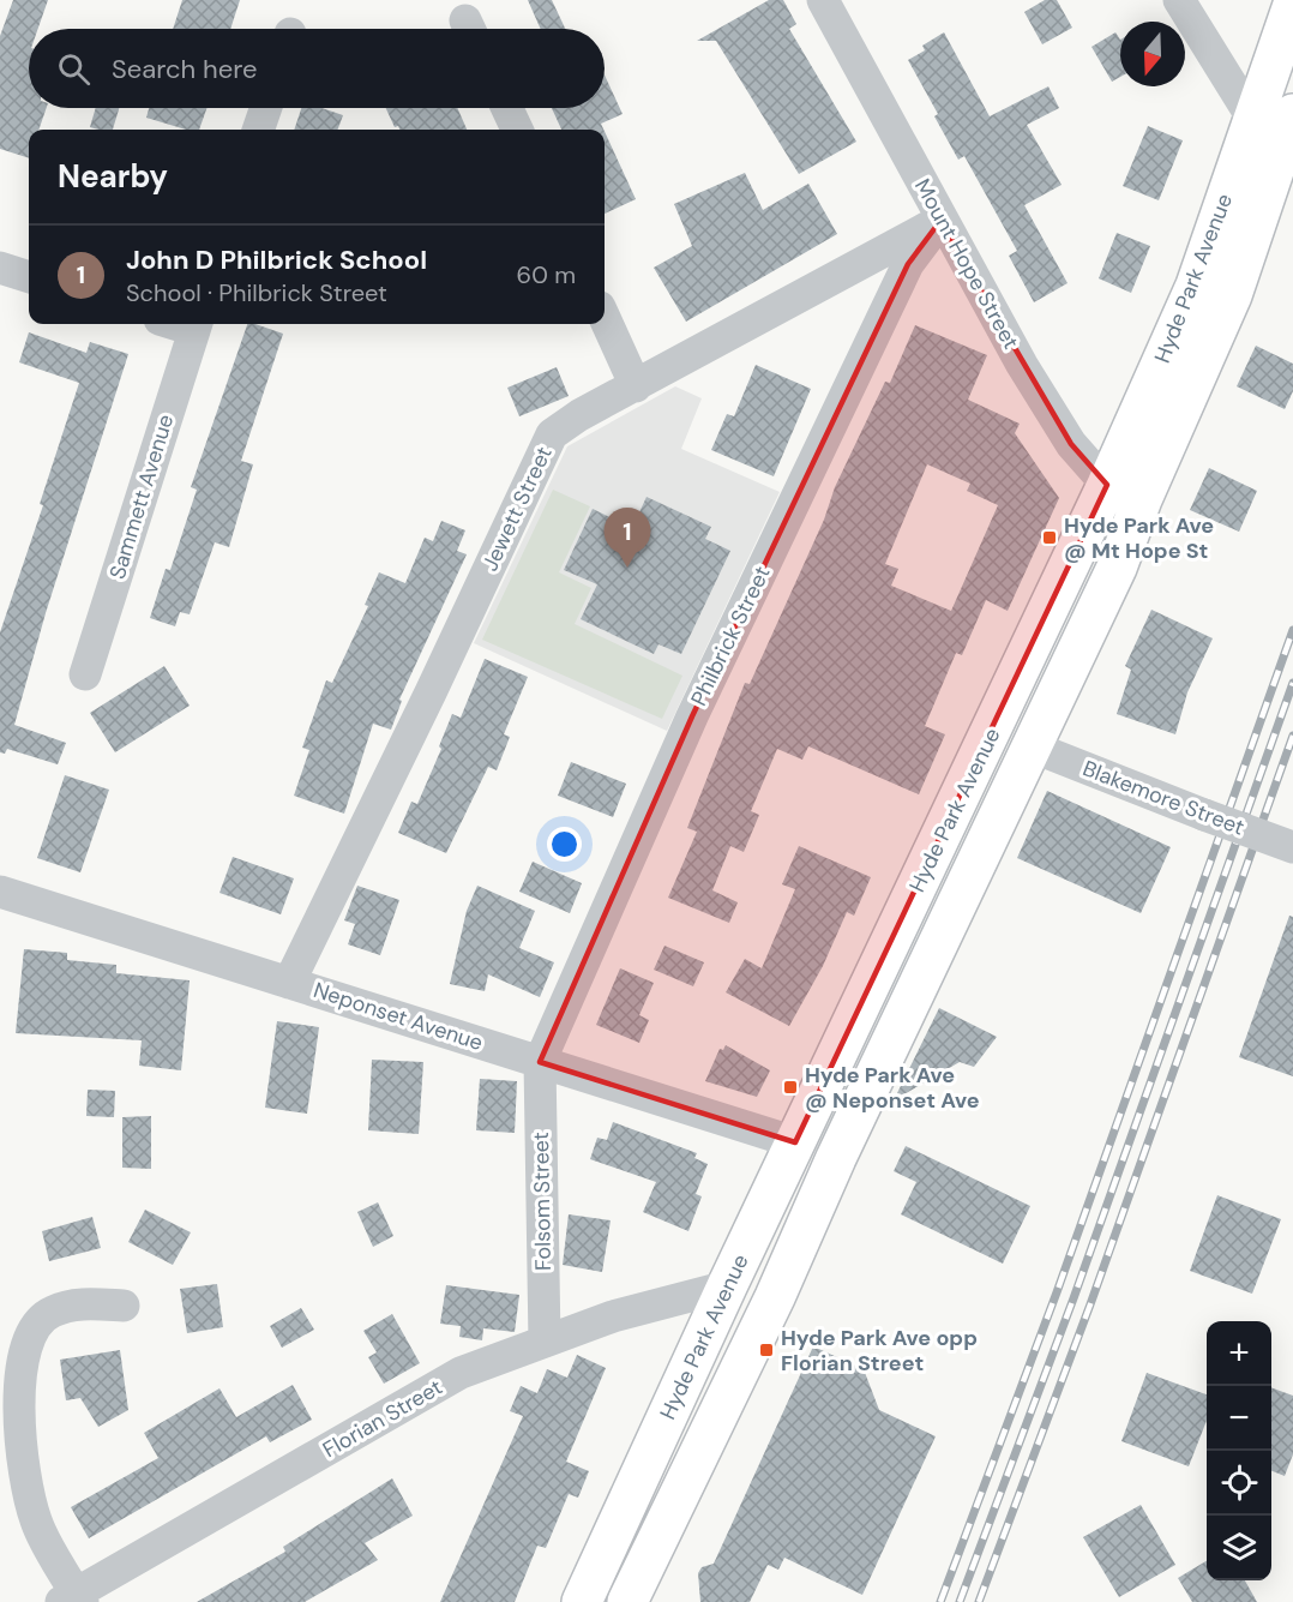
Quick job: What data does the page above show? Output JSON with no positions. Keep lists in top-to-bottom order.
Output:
{
  "streets": {
    "main road": ["Hyde Park Avenue"],
    "street": [
      "Mount Hope Street",
      "Sammett Avenue",
      "Jewett Street",
      "Philbrick Street",
      "Blakemore Street",
      "Neponset Avenue",
      "Folsom Street",
      "Florian Street"
    ]
  },
  "crossings": [
    ["Mount Hope Street", "Hyde Park Avenue"],
    ["Mount Hope Street", "Jewett Street"],
    ["Mount Hope Street", "Philbrick Street"],
    ["Hyde Park Avenue", "Blakemore Street"],
    ["Hyde Park Avenue", "Neponset Avenue"],
    ["Hyde Park Avenue", "Florian Street"],
    ["Jewett Street", "Philbrick Street"],
    ["Jewett Street", "Neponset Avenue"],
    ["Philbrick Street", "Neponset Avenue"],
    ["Philbrick Street", "Folsom Street"],
    ["Neponset Avenue", "Folsom Street"],
    ["Folsom Street", "Florian Street"]
  ],
  "places": {
    "transit": ["Hyde Park Ave @ Mt Hope St", "Hyde Park Ave @ Neponset Ave", "Hyde Park Ave opp Florian Street"]
  },
  "north": "bottom",
  "page": {
    "search": "Search here",
    "heading": "Nearby",
    "list": [
      {
        "mark": "1",
        "name": "John D Philbrick School",
        "note": "School · Philbrick Street",
        "value": "60 m"
      }
    ],
    "pins": "1",
    "map_buttons": ["+", "−"]
  }
}
